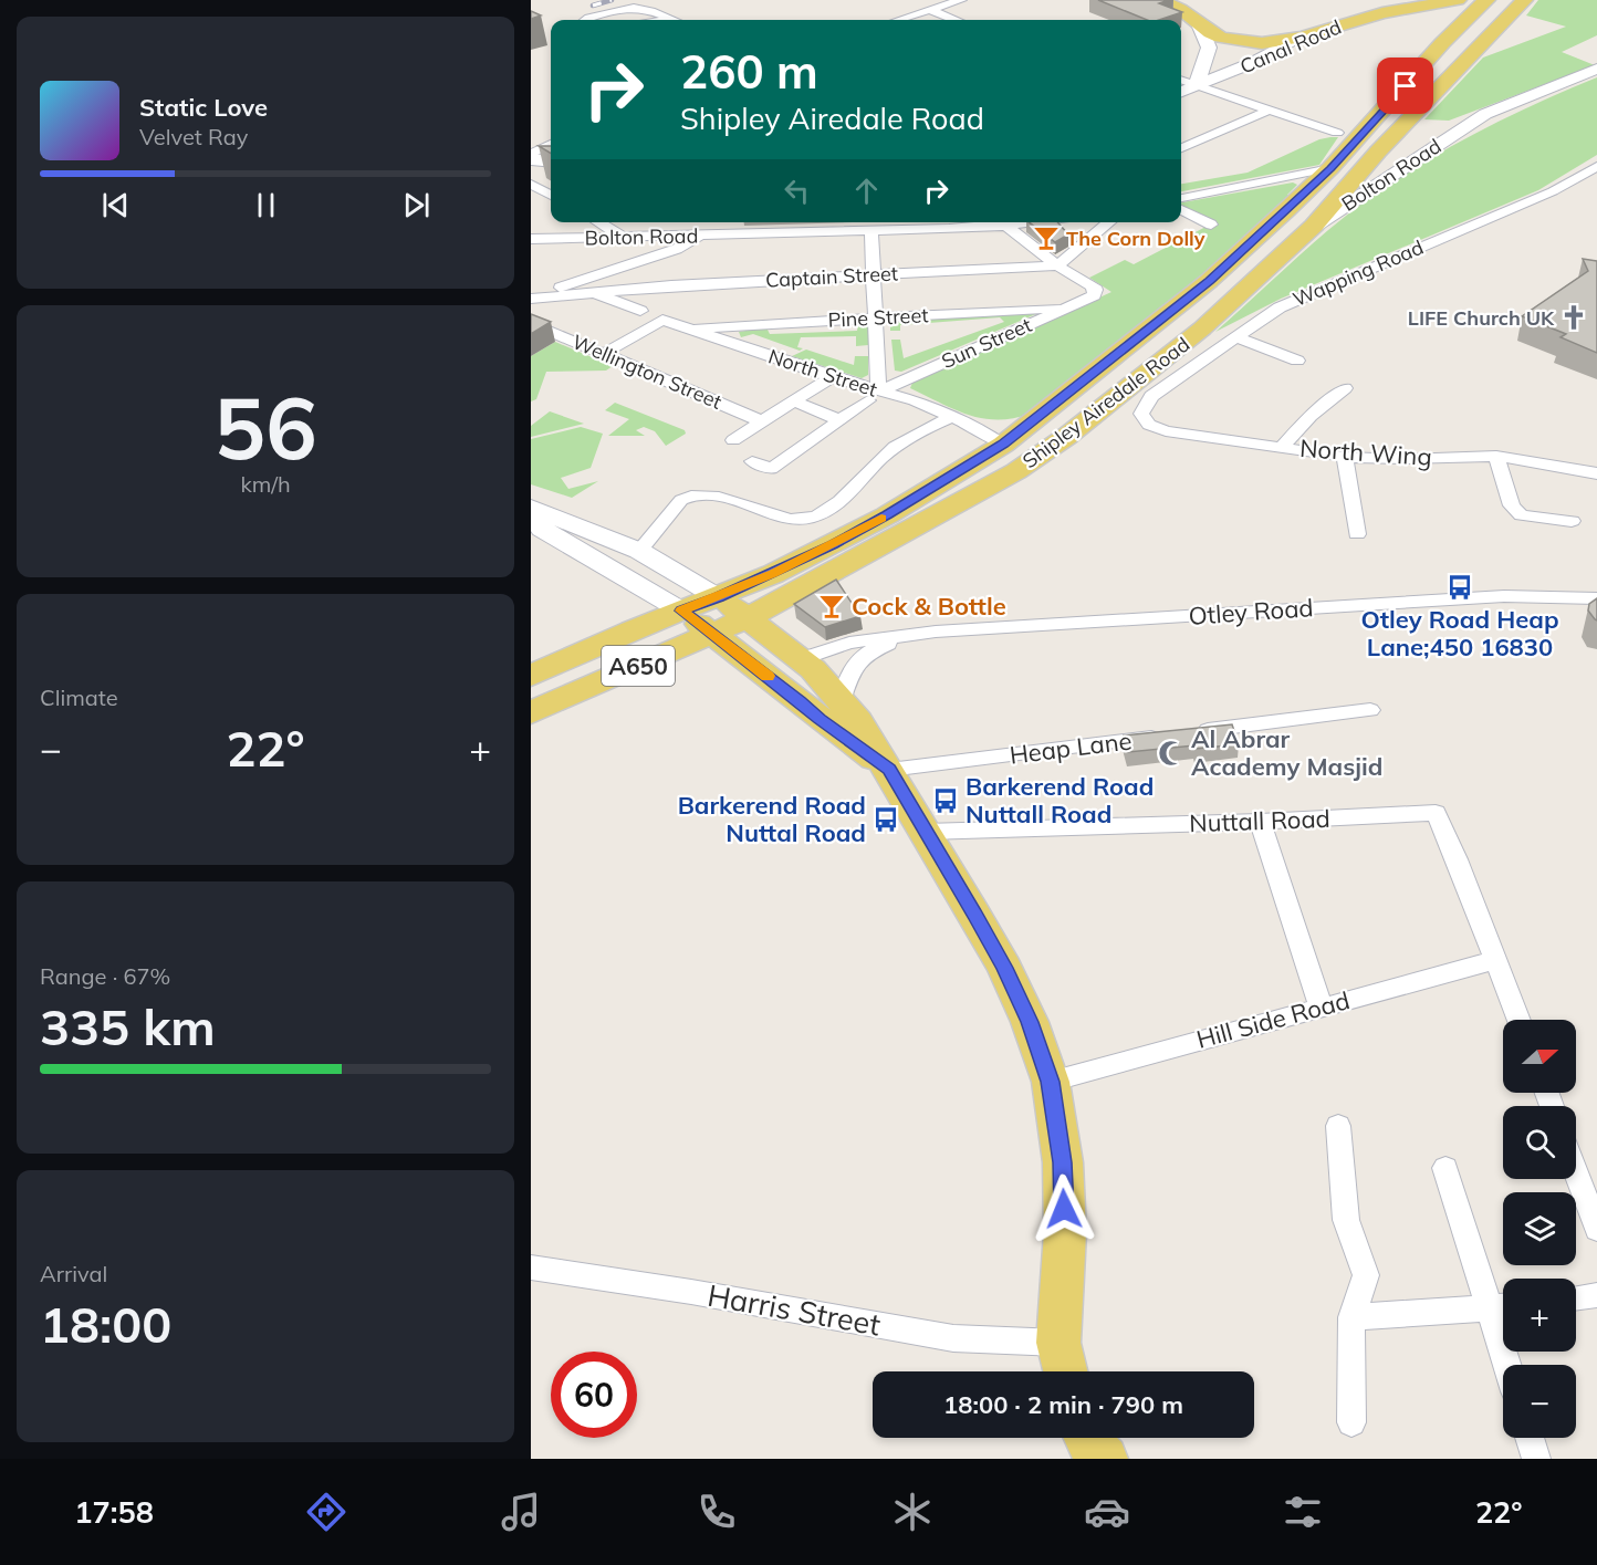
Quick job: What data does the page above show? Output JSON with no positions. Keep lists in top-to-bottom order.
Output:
{
  "streets": {
    "main road": ["Canal Road", "Shipley Airedale Road", "A650"],
    "street": [
      "Bolton Road",
      "Wapping Road",
      "Captain Street",
      "Pine Street",
      "Sun Street",
      "Wellington Street",
      "North Street",
      "North Wing",
      "Otley Road",
      "Heap Lane",
      "Nuttall Road",
      "Hill Side Road",
      "Harris Street"
    ]
  },
  "crossings": [
    ["Bolton Road", "Shipley Airedale Road"],
    ["Wapping Road", "North Wing"],
    ["Captain Street", "Sun Street"],
    ["Pine Street", "Sun Street"],
    ["Pine Street", "North Street"],
    ["Sun Street", "North Street"],
    ["Wellington Street", "North Street"],
    ["North Street", "Shipley Airedale Road"],
    ["Nuttall Road", "Hill Side Road"]
  ],
  "places": {
    "bar": ["The Corn Dolly", "Cock & Bottle"],
    "church": ["LIFE Church UK"],
    "bus stop": ["Otley Road Heap Lane;450 16830", "Barkerend Road Nuttall Road", "Barkerend Road Nuttal Road"],
    "mosque": ["Al Abrar Academy Masjid"]
  },
  "north": "right",
  "page": {
    "turn": ["260 m", "Shipley Airedale Road"],
    "song": ["Static Love", "Velvet Ray"],
    "tile": [
      ["56", "km/h"],
      "Climate",
      ["Range · 67%", "335 km"],
      ["Arrival", "18:00"]
    ],
    "heat": ["−", "22°", "+"],
    "map_buttons": ["+", "−"],
    "limit": "60",
    "trip": "18:00 · 2 min · 790 m",
    "tabs": ["17:58", "22°"]
  }
}
